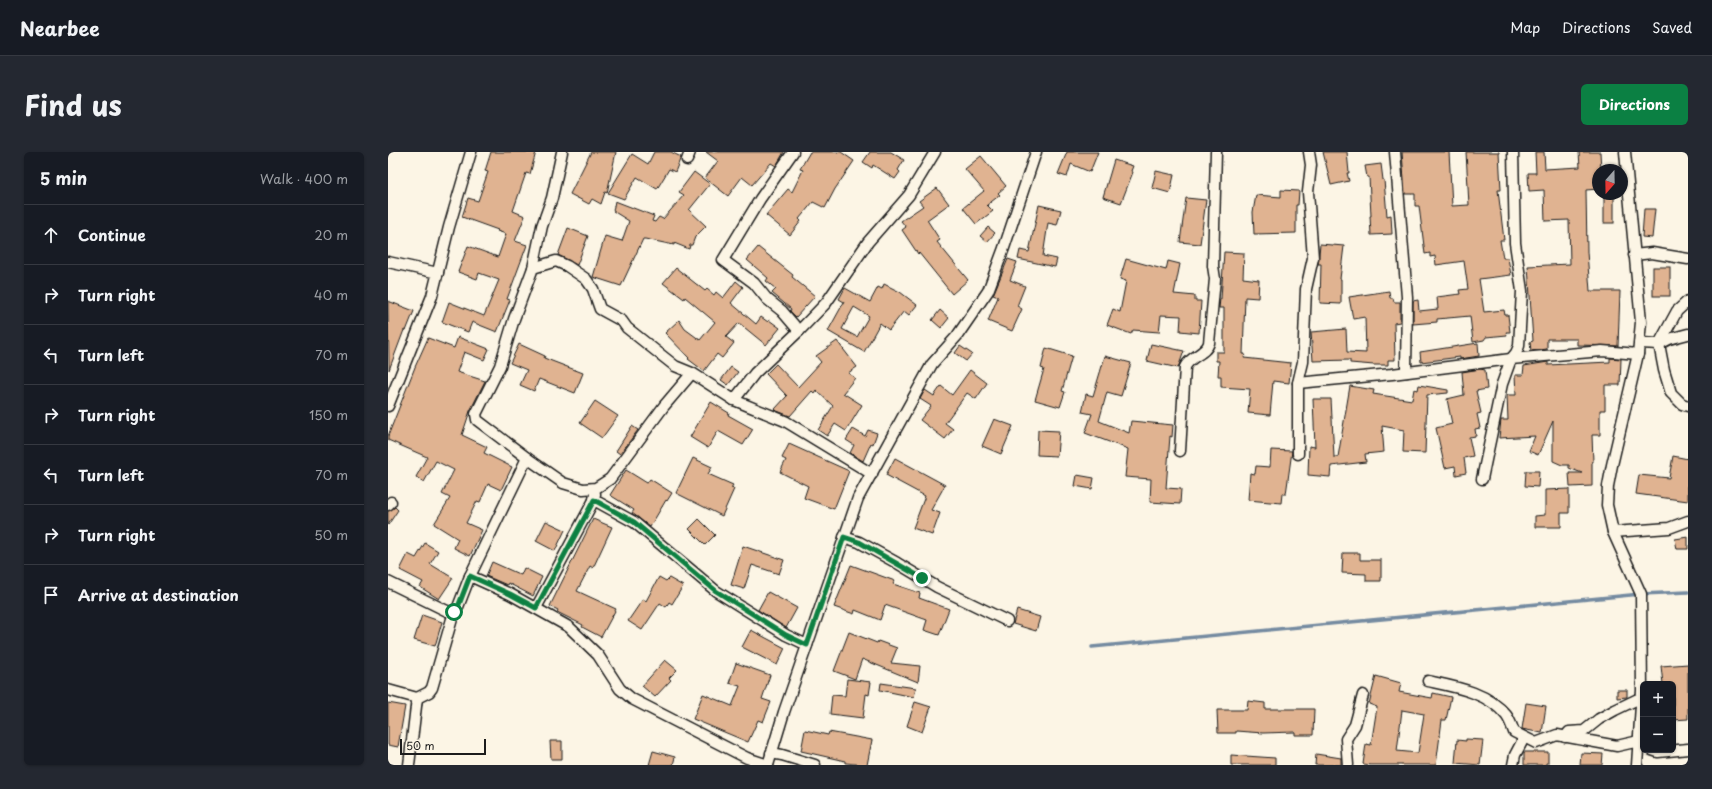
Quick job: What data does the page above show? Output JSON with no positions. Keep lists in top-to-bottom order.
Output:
{
  "scale_bar": "50 m",
  "north": "bottom",
  "page": {
    "header": "Nearbee",
    "nav": ["Map", "Directions", "Saved"],
    "title": "Find us",
    "buttons": "Directions",
    "heading": ["5 min", "Walk · 400 m"],
    "list": [
      ["Continue", "20 m"],
      ["Turn right", "40 m"],
      ["Turn left", "70 m"],
      ["Turn right", "150 m"],
      ["Turn left", "70 m"],
      ["Turn right", "50 m"],
      "Arrive at destination"
    ],
    "map_buttons": ["+", "−"],
    "scale": "50 m"
  }
}
